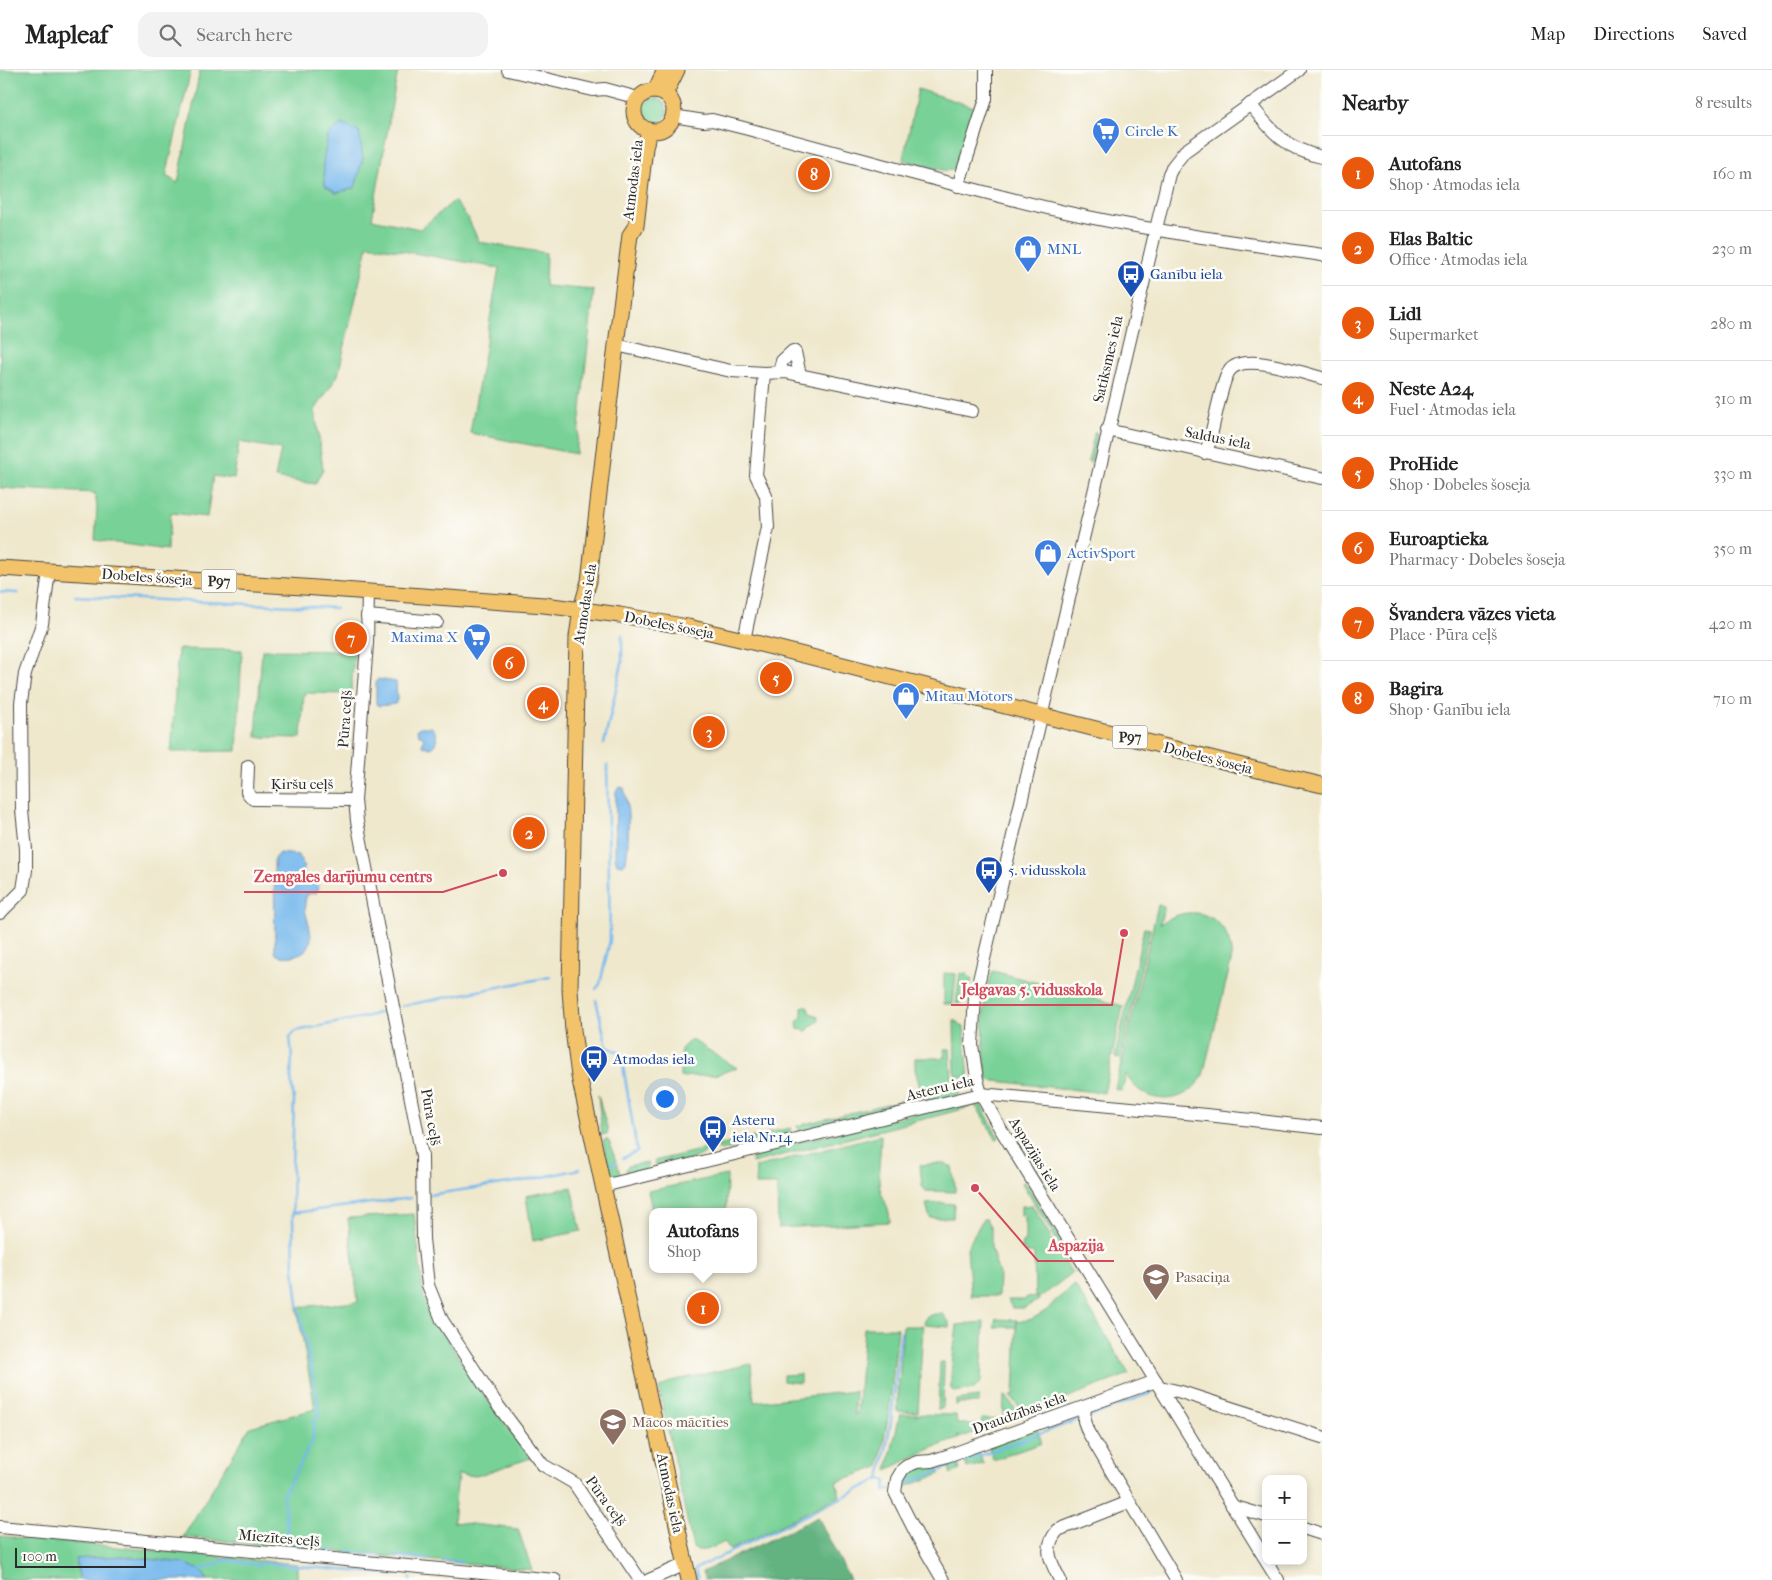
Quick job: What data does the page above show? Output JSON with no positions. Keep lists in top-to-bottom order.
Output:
{
  "streets": {
    "main road": ["Atmodas iela", "Dobeles šoseja", "P97"],
    "street": [
      "Satiksmes iela",
      "Saldus iela",
      "Pūra ceļš",
      "Ķiršu ceļš",
      "Asteru iela",
      "Aspazijas iela",
      "Draudzības iela",
      "Miezītes ceļš"
    ]
  },
  "crossings": [
    ["Atmodas iela", "Dobeles šoseja"],
    ["Atmodas iela", "Asteru iela"],
    ["Satiksmes iela", "Saldus iela"],
    ["Satiksmes iela", "Dobeles šoseja"],
    ["Satiksmes iela", "Aspazijas iela"],
    ["Dobeles šoseja", "Pūra ceļš"],
    ["Dobeles šoseja", "Aspazijas iela"],
    ["Pūra ceļš", "Ķiršu ceļš"],
    ["Asteru iela", "Aspazijas iela"],
    ["Aspazijas iela", "Draudzības iela"]
  ],
  "places": {
    "supermarket": ["Circle K", "Maxima X"],
    "shop": ["MNL", "ActivSport", "Mitau Motors"],
    "bus stop": [
      "Ganību iela",
      "5. vidusskola",
      "Atmodas iela",
      "Asteru iela Nr.14"
    ],
    "other": ["Zemgales darījumu centrs", "Jelgavas 5. vidusskola", "Aspazija"],
    "school or university": ["Pasaciņa", "Mācos mācīties"]
  },
  "scale_bar": "100 m",
  "page": {
    "header": "Mapleaf",
    "search": "Search here",
    "nav": ["Map", "Directions", "Saved"],
    "heading": ["Nearby", "8 results"],
    "list": [
      {
        "mark": "1",
        "name": "Autofans",
        "note": "Shop · Atmodas iela",
        "value": "160 m"
      },
      {
        "mark": "2",
        "name": "Elas Baltic",
        "note": "Office · Atmodas iela",
        "value": "230 m"
      },
      {
        "mark": "3",
        "name": "Lidl",
        "note": "Supermarket",
        "value": "280 m"
      },
      {
        "mark": "4",
        "name": "Neste A24",
        "note": "Fuel · Atmodas iela",
        "value": "310 m"
      },
      {
        "mark": "5",
        "name": "ProHide",
        "note": "Shop · Dobeles šoseja",
        "value": "330 m"
      },
      {
        "mark": "6",
        "name": "Euroaptieka",
        "note": "Pharmacy · Dobeles šoseja",
        "value": "350 m"
      },
      {
        "mark": "7",
        "name": "Švandera vāzes vieta",
        "note": "Place · Pūra ceļš",
        "value": "420 m"
      },
      {
        "mark": "8",
        "name": "Bagira",
        "note": "Shop · Ganību iela",
        "value": "710 m"
      }
    ],
    "pins": [
      "8",
      "7",
      "6",
      "5",
      "4",
      "3",
      "2",
      "1"
    ],
    "popup": ["Autofans", "Shop"],
    "map_buttons": ["+", "−"],
    "scale": "100 m"
  }
}
